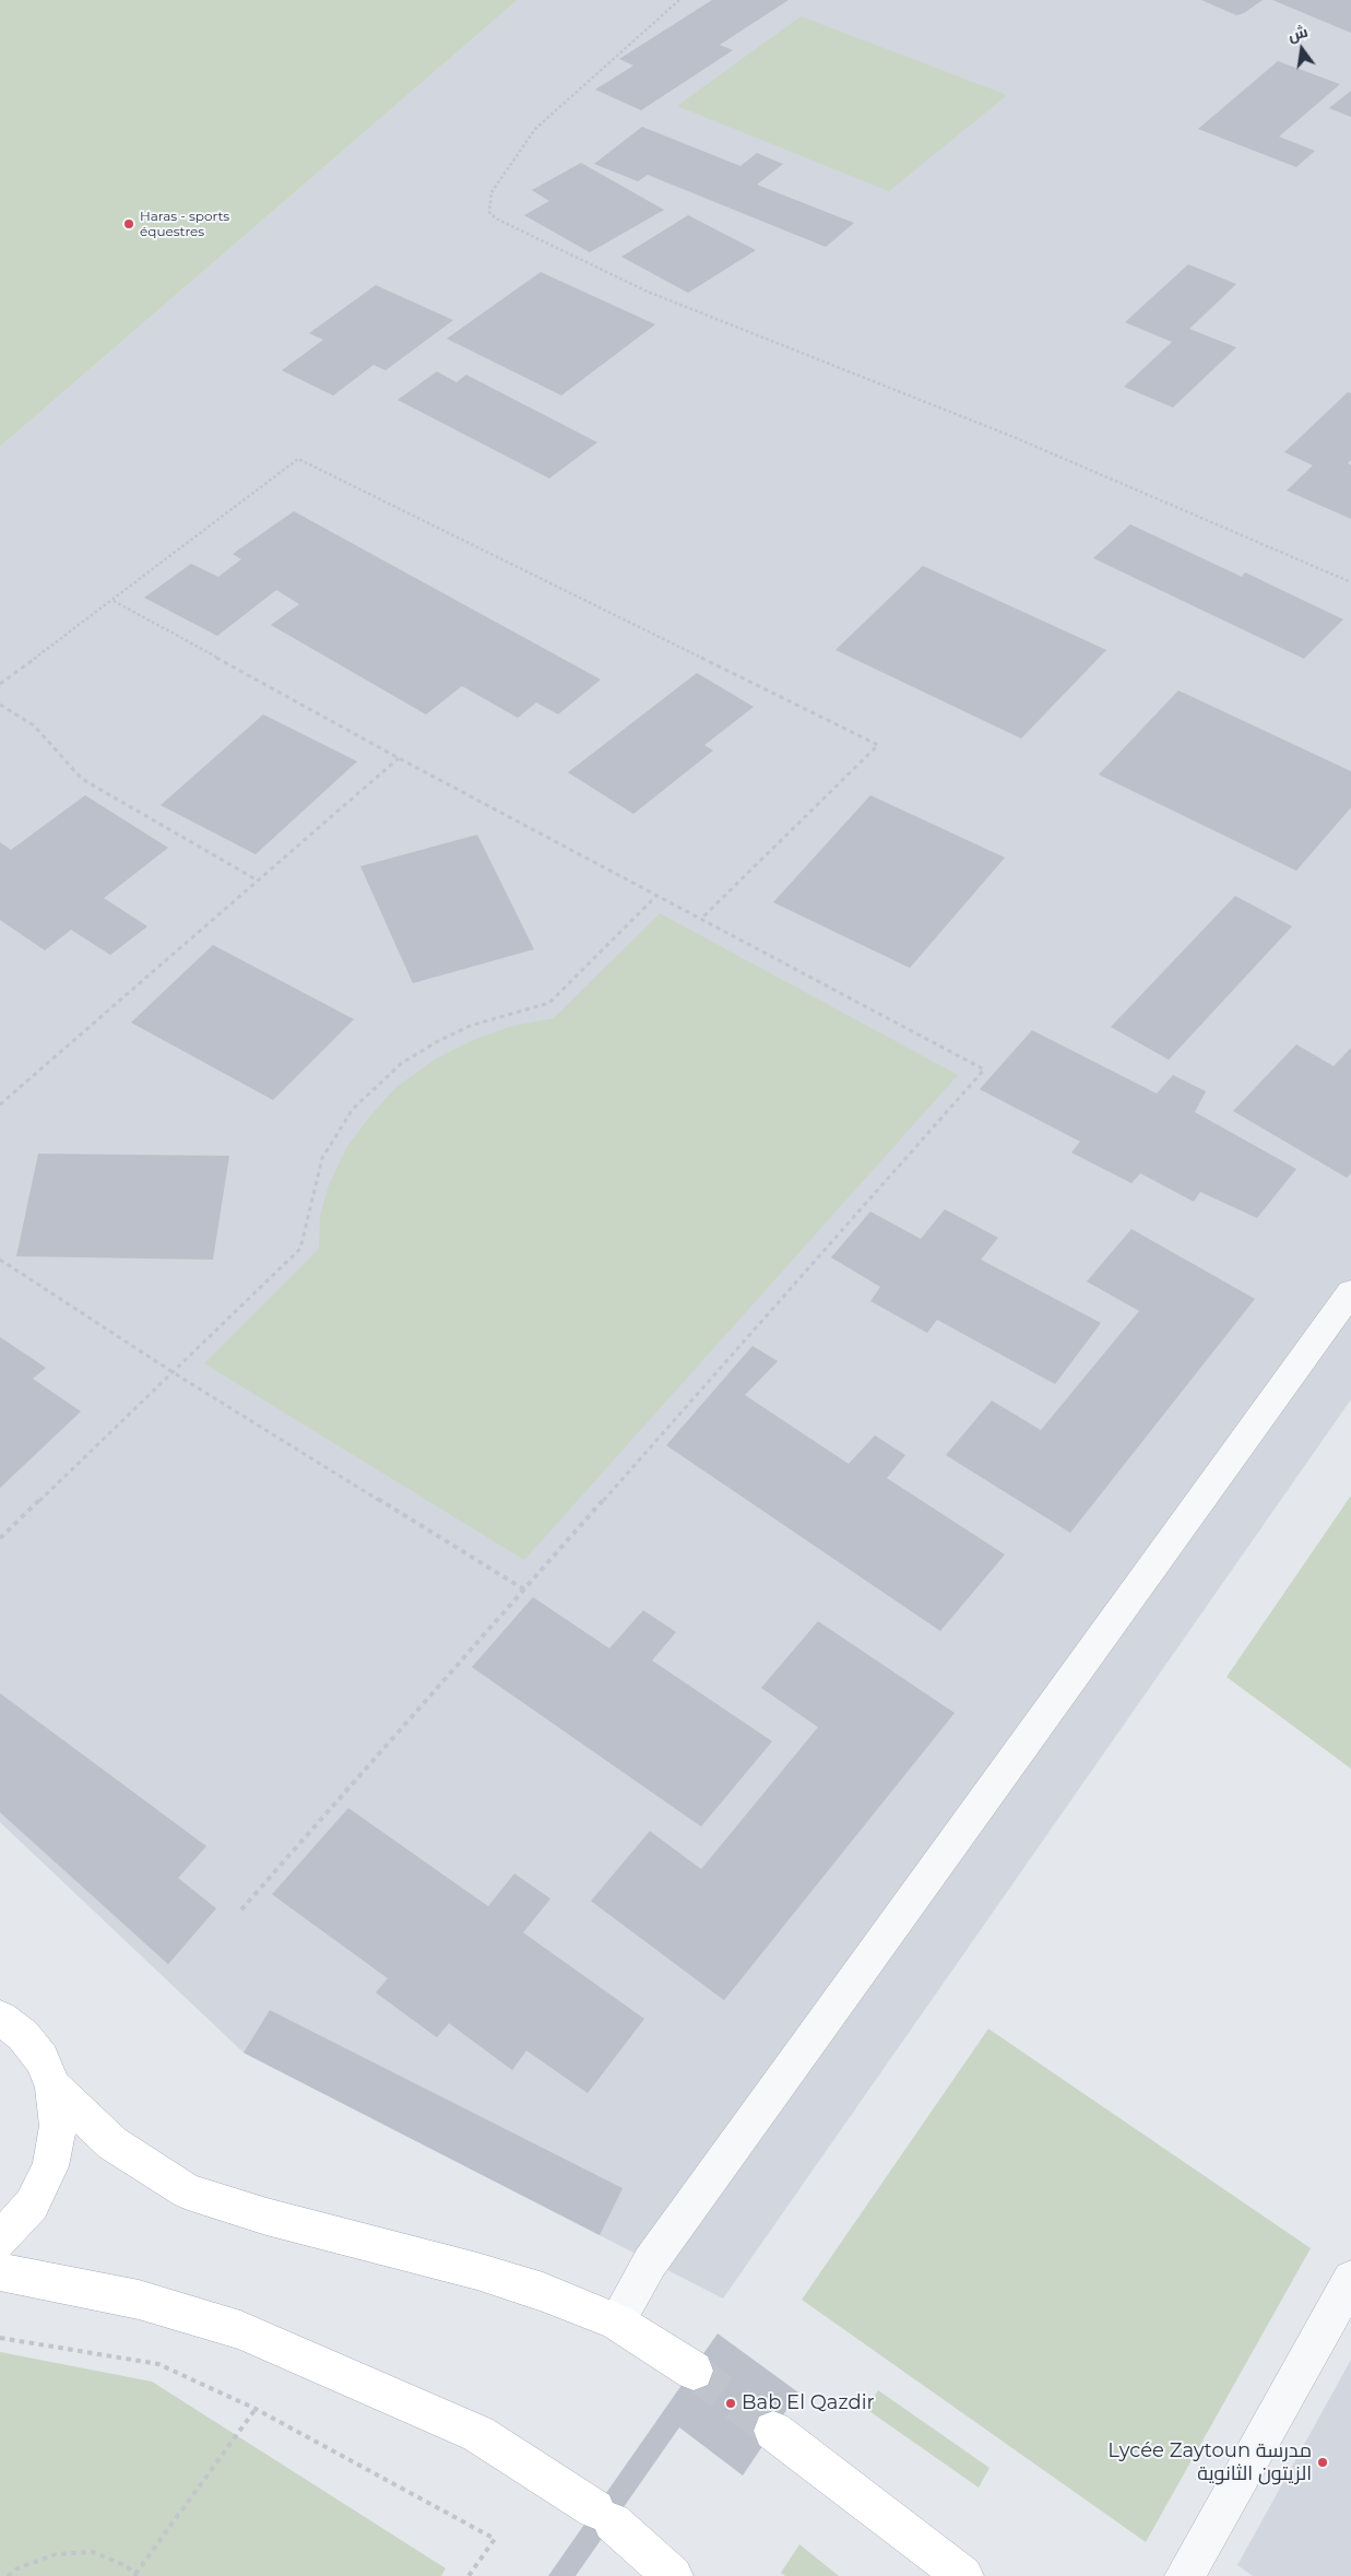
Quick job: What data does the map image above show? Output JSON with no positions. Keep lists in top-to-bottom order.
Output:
{
  "places": ["Haras - sports équestres", "Bab El Qazdir", "Lycée Zaytoun مدرسة الزيتون الثانوية"],
  "north": "top"
}
